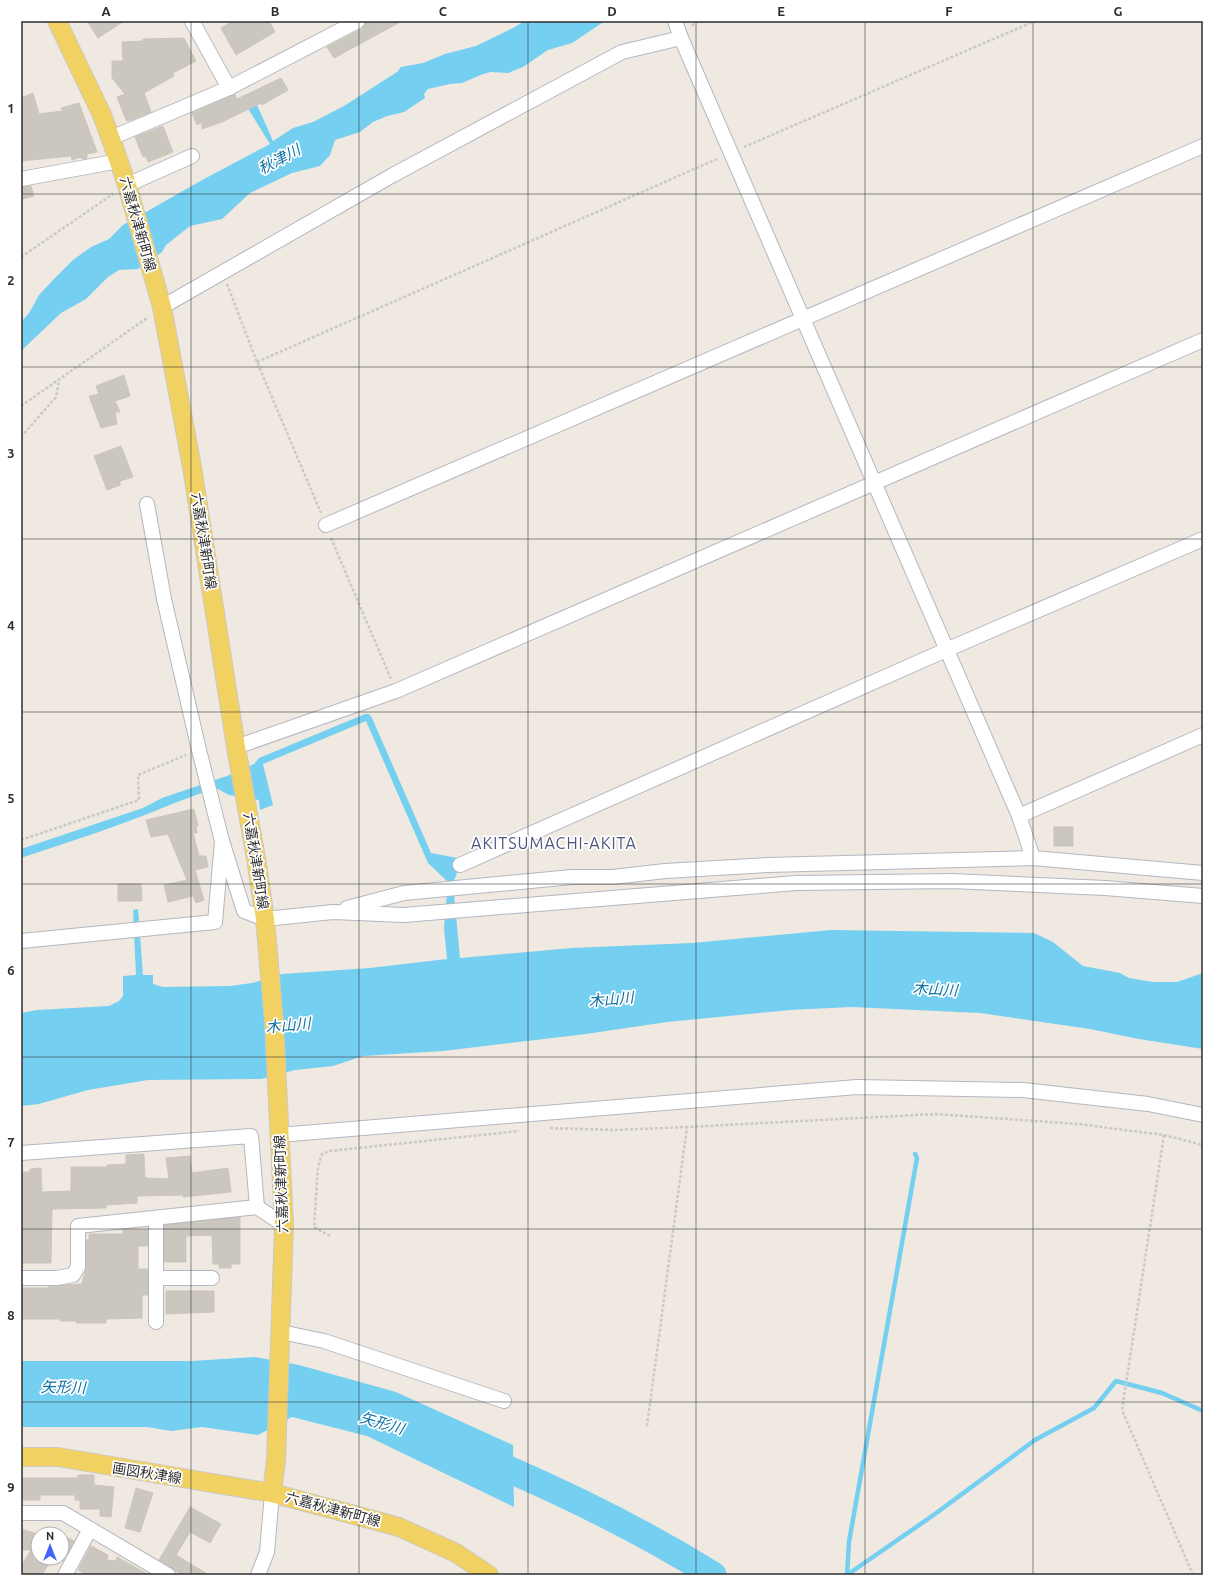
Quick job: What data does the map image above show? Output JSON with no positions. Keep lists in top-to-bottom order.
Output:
{
  "streets": {
    "main road": ["六嘉秋津新町線", "画図秋津線"]
  },
  "crossings": [
    ["六嘉秋津新町線", "画図秋津線"]
  ],
  "districts": ["AKITSUMACHI-AKITA"],
  "water": ["秋津川", "木山川", "矢形川"],
  "north": "top",
  "grid": {
    "columns": [
      "A",
      "B",
      "C",
      "D",
      "E",
      "F",
      "G"
    ],
    "rows": [
      "1",
      "2",
      "3",
      "4",
      "5",
      "6",
      "7",
      "8",
      "9"
    ]
  }
}
